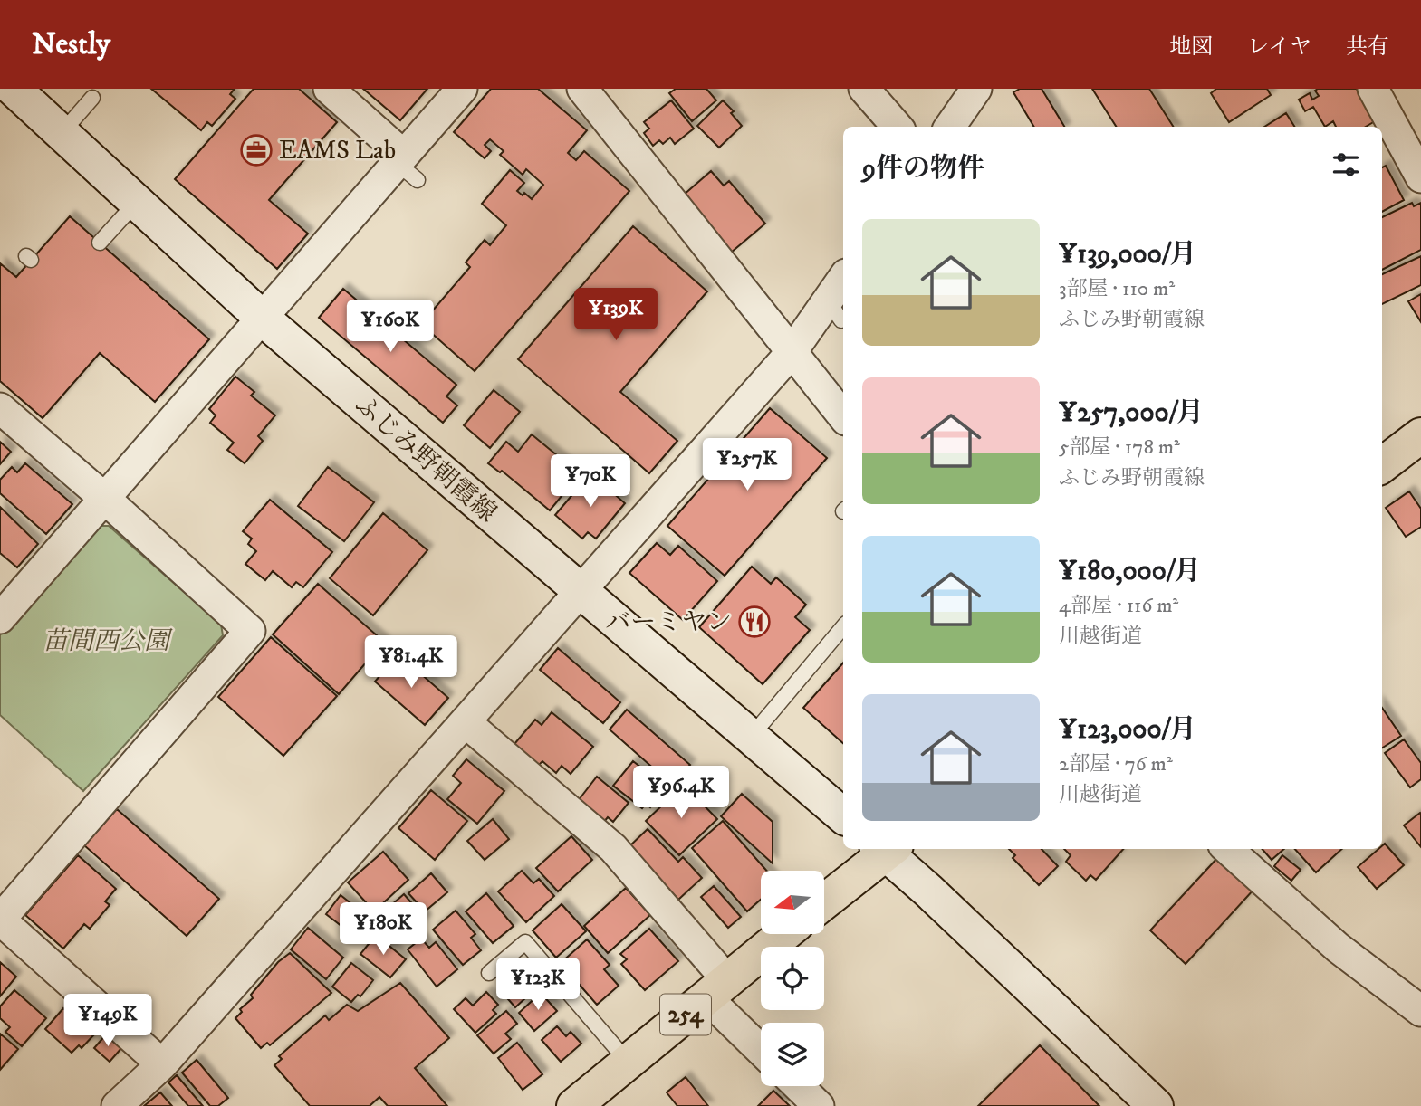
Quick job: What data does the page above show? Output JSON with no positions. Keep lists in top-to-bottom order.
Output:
{
  "streets": {
    "highway": ["254"],
    "main road": ["ふじみ野朝霞線"]
  },
  "parks": ["苗間西公園"],
  "places": {
    "office": ["EAMS Lab"],
    "restaurant": ["バーミヤン"]
  },
  "north": "left",
  "page": {
    "header": "Nestly",
    "nav": ["地図", "レイヤ", "共有"],
    "heading": "9件の物件",
    "list": [
      {
        "name": "¥139,000/月",
        "note": "3部屋 · 110 m² · ふじみ野朝霞線"
      },
      {
        "name": "¥257,000/月",
        "note": "5部屋 · 178 m² · ふじみ野朝霞線"
      },
      {
        "name": "¥180,000/月",
        "note": "4部屋 · 116 m² · 川越街道"
      },
      {
        "name": "¥123,000/月",
        "note": "2部屋 · 76 m² · 川越街道"
      }
    ],
    "price": [
      "¥139K",
      "¥160K",
      "¥257K",
      "¥70K",
      "¥81.4K",
      "¥96.4K",
      "¥180K",
      "¥123K",
      "¥149K"
    ]
  }
}
